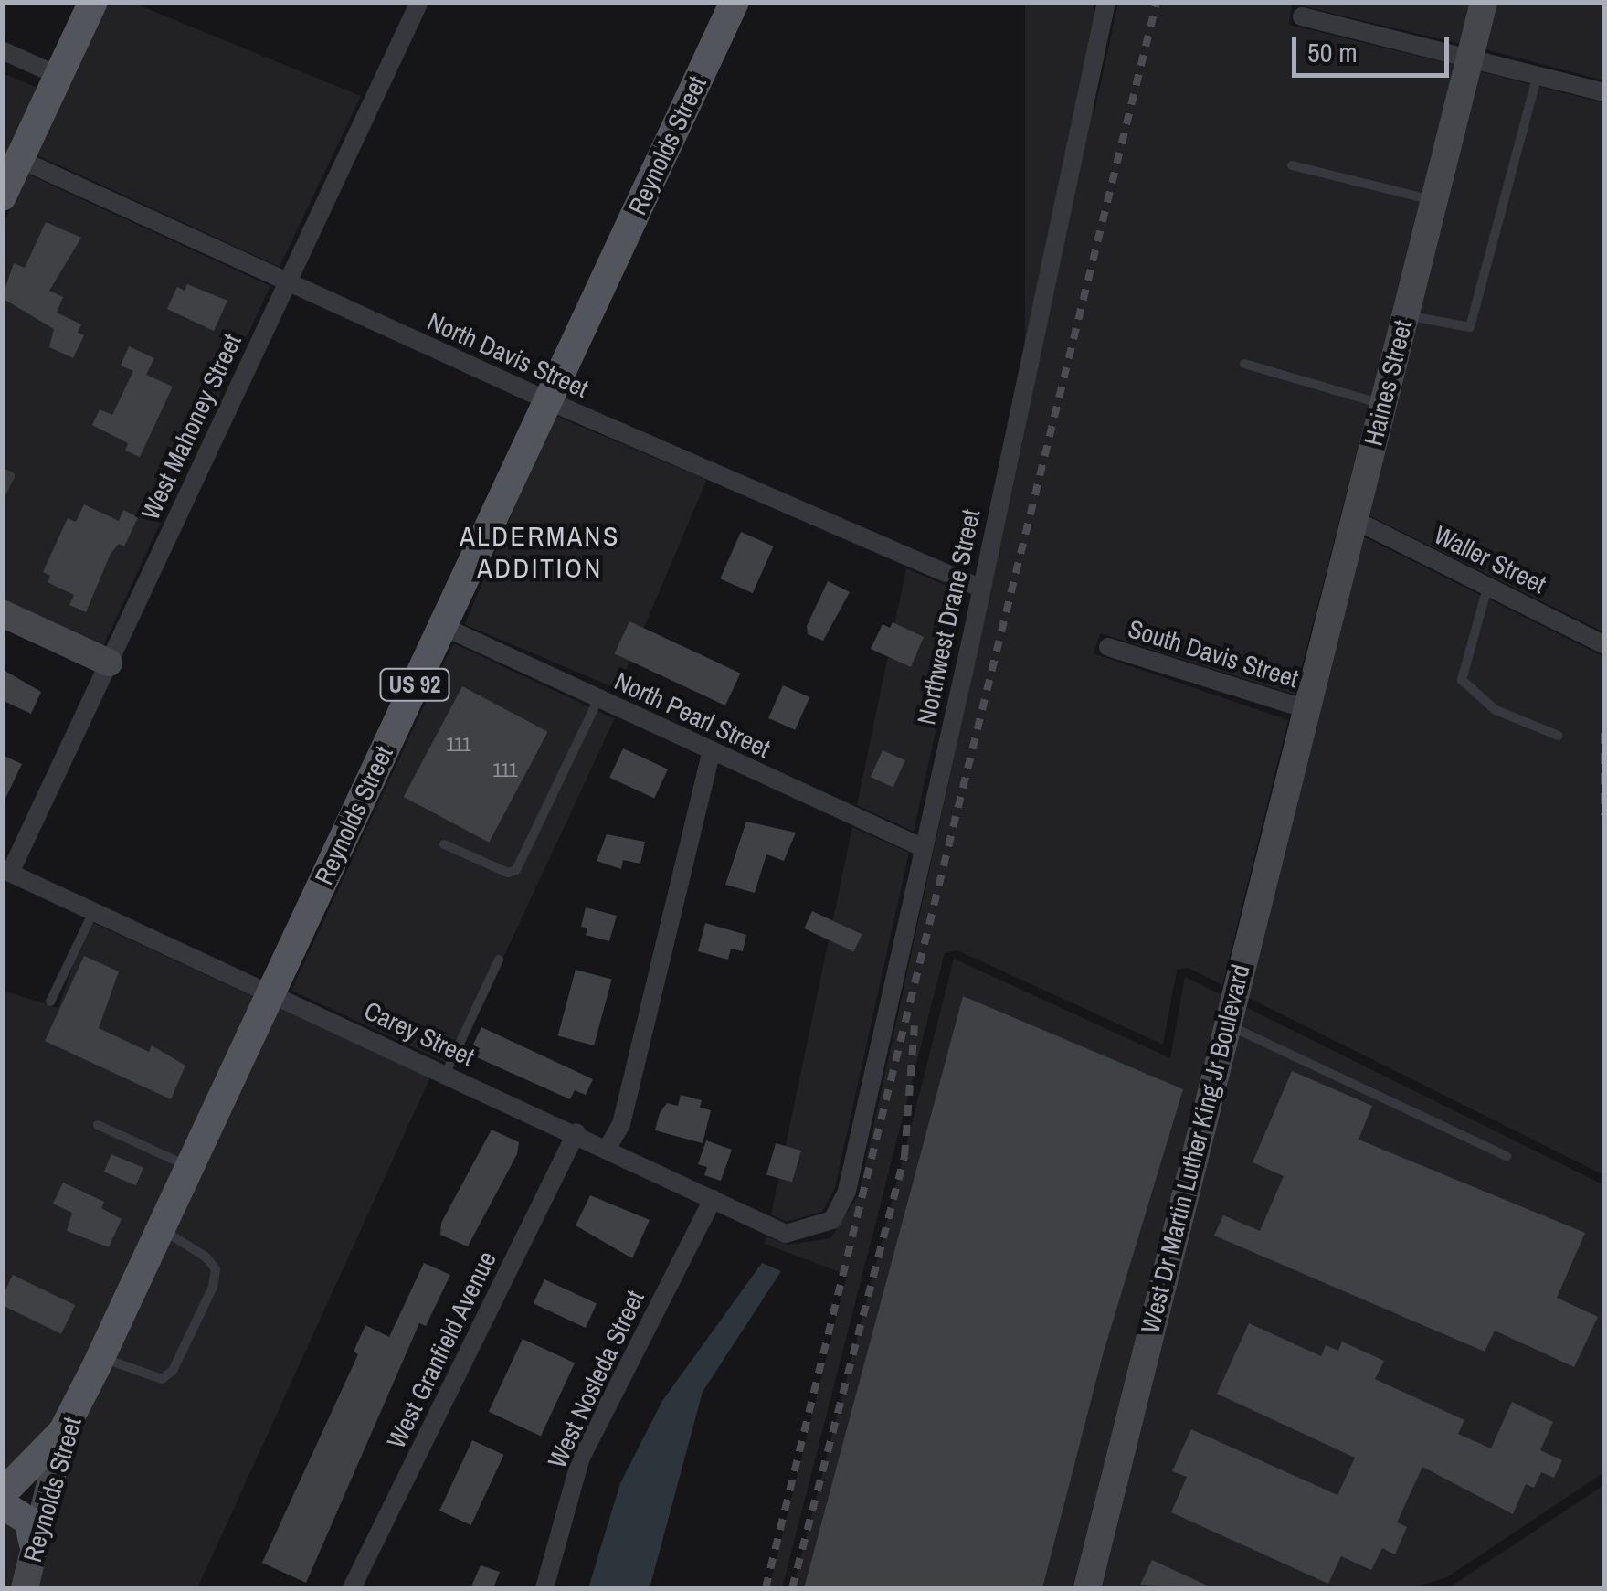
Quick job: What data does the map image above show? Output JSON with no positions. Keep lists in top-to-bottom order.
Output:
{
  "streets": {
    "main road": ["Reynolds Street", "US 92"],
    "street": [
      "North Davis Street",
      "Haines Street",
      "West Mahoney Street",
      "Waller Street",
      "Northwest Drane Street",
      "South Davis Street",
      "North Pearl Street",
      "Carey Street",
      "West Dr Martin Luther King Jr Boulevard",
      "West Granfield Avenue",
      "West Nosleda Street"
    ]
  },
  "crossings": [
    ["Reynolds Street", "North Davis Street"],
    ["Reynolds Street", "US 92"],
    ["Reynolds Street", "North Pearl Street"],
    ["Reynolds Street", "Carey Street"],
    ["North Davis Street", "West Mahoney Street"],
    ["North Davis Street", "Northwest Drane Street"],
    ["Haines Street", "Waller Street"],
    ["Haines Street", "South Davis Street"],
    ["Haines Street", "West Dr Martin Luther King Jr Boulevard"],
    ["West Mahoney Street", "Carey Street"],
    ["Northwest Drane Street", "North Pearl Street"],
    ["Northwest Drane Street", "Carey Street"],
    ["South Davis Street", "West Dr Martin Luther King Jr Boulevard"],
    ["Carey Street", "West Granfield Avenue"],
    ["Carey Street", "West Nosleda Street"]
  ],
  "districts": ["ALDERMANS ADDITION"],
  "house_numbers": ["111", "111"],
  "scale_bar": "50 m"
}
